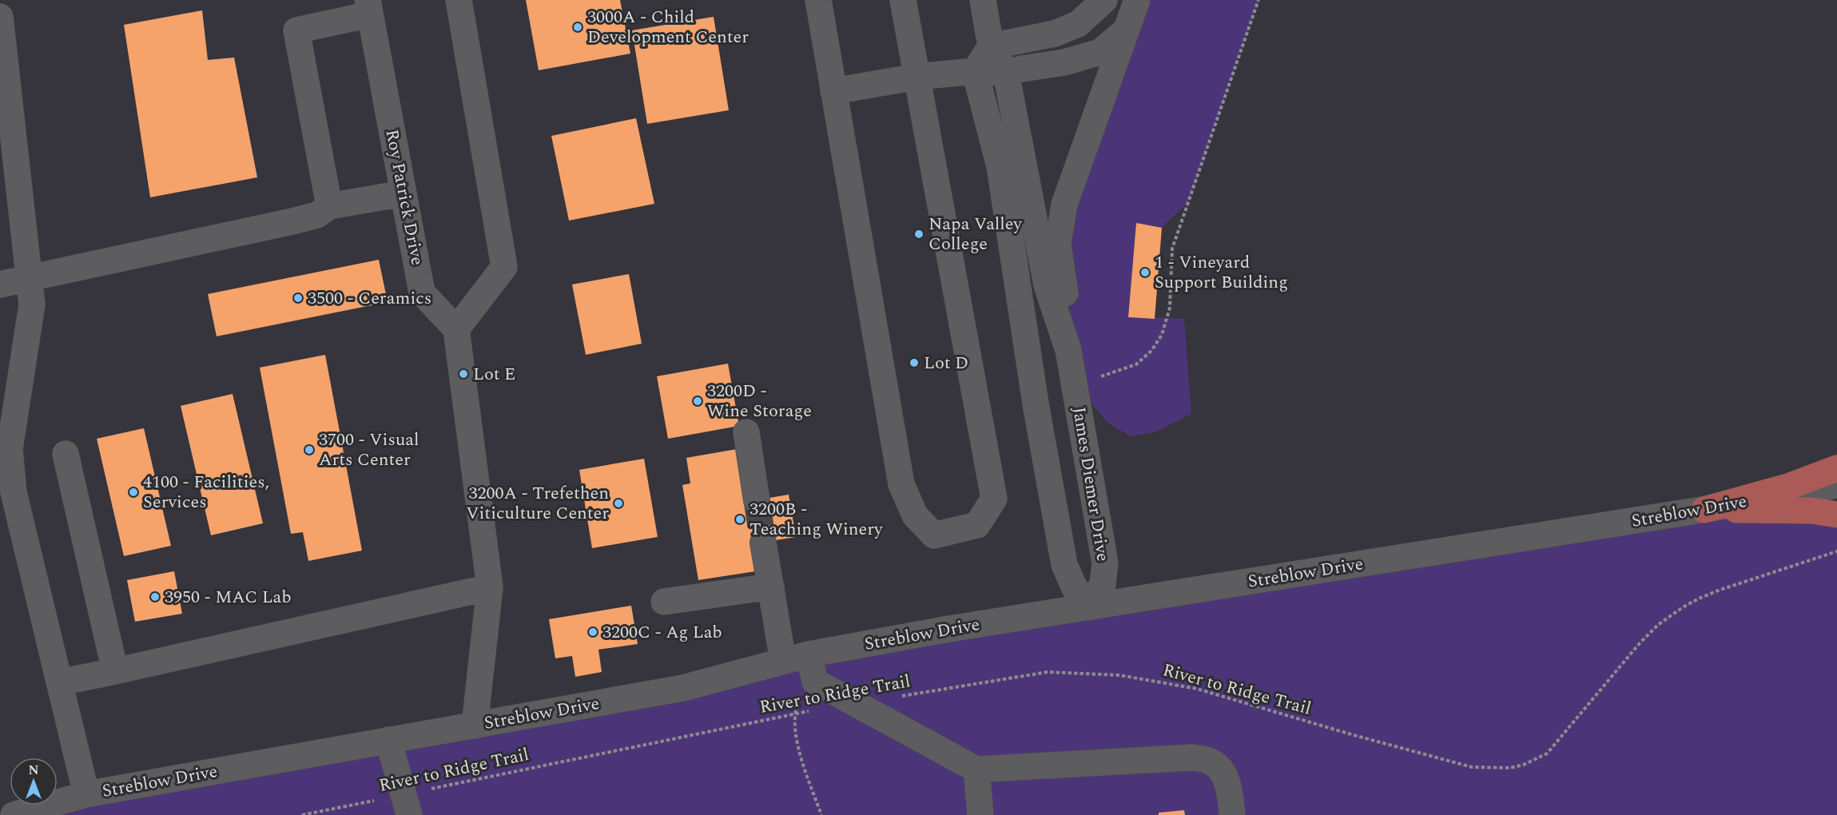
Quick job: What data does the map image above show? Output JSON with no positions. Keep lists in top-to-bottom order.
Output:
{
  "streets": {
    "street": ["Roy Patrick Drive", "James Diemer Drive", "Streblow Drive"],
    "path": ["River to Ridge Trail"]
  },
  "crossings": [
    ["James Diemer Drive", "Streblow Drive"]
  ],
  "places": [
    "3000A - Child Development Center",
    "Napa Valley College",
    "1 - Vineyard Support Building",
    "3500 - Ceramics",
    "Lot D",
    "Lot E",
    "3200D - Wine Storage",
    "3700 - Visual Arts Center",
    "4100 - Facilities, Services",
    "3200A - Trefethen Viticulture Center",
    "3200B - Teaching Winery",
    "3950 - MAC Lab",
    "3200C - Ag Lab"
  ],
  "north": "top"
}
